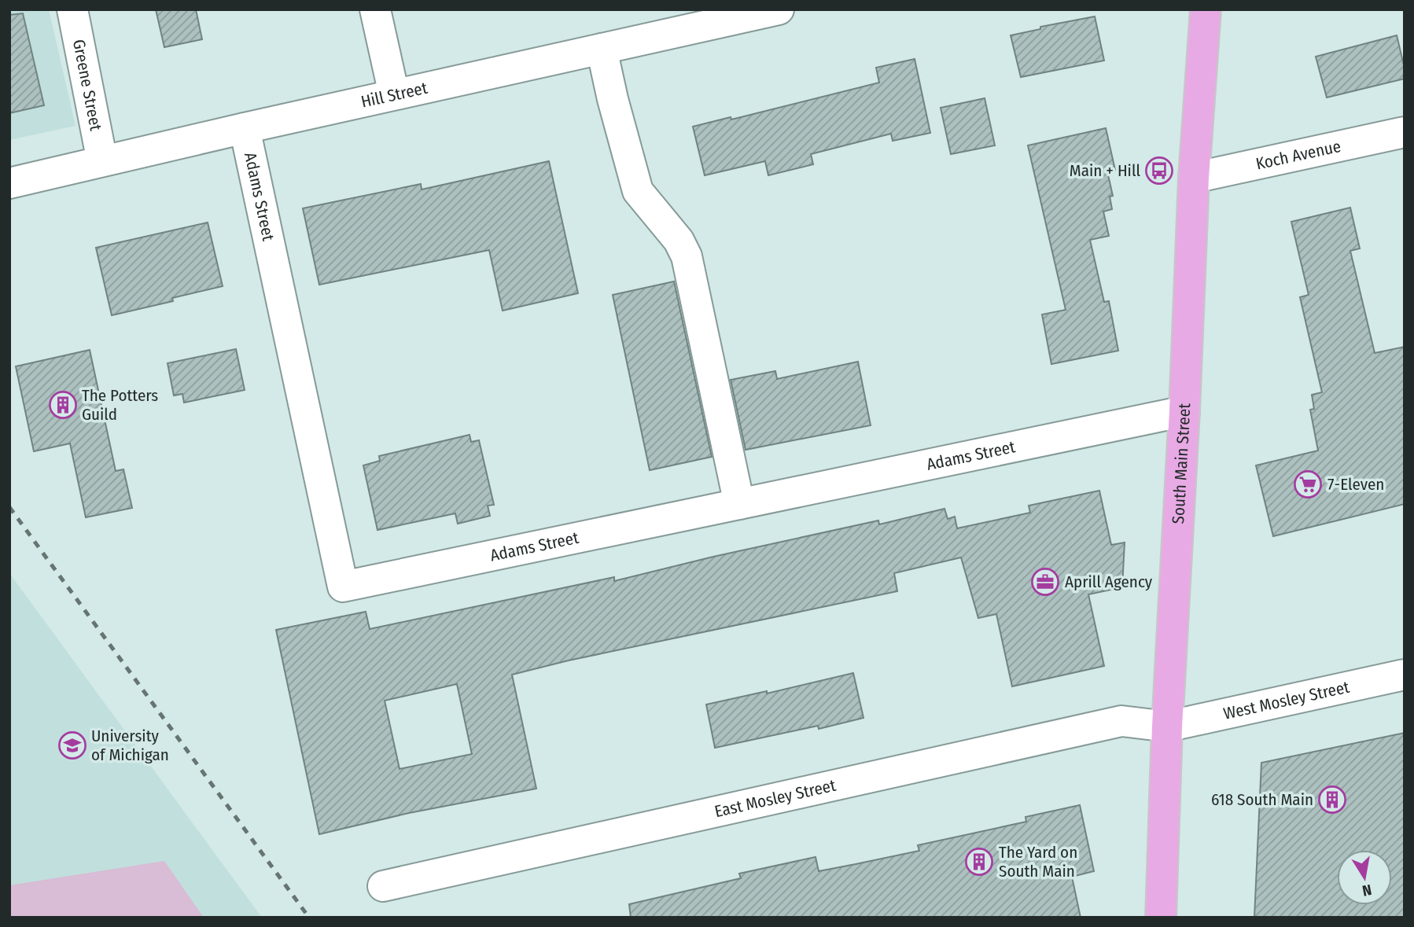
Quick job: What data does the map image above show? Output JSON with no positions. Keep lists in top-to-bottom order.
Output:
{
  "streets": {
    "main road": ["South Main Street"],
    "street": [
      "Greene Street",
      "Hill Street",
      "Koch Avenue",
      "Adams Street",
      "West Mosley Street",
      "East Mosley Street"
    ]
  },
  "crossings": [
    ["Greene Street", "Hill Street"],
    ["Hill Street", "Adams Street"],
    ["Koch Avenue", "South Main Street"],
    ["Adams Street", "South Main Street"],
    ["South Main Street", "West Mosley Street"],
    ["South Main Street", "East Mosley Street"],
    ["West Mosley Street", "East Mosley Street"]
  ],
  "places": {
    "bus stop": ["Main + Hill"],
    "building": ["The Potters Guild", "618 South Main", "The Yard on South Main"],
    "supermarket": ["7-Eleven"],
    "office": ["Aprill Agency"],
    "school or university": ["University of Michigan"]
  },
  "north": "bottom"
}
